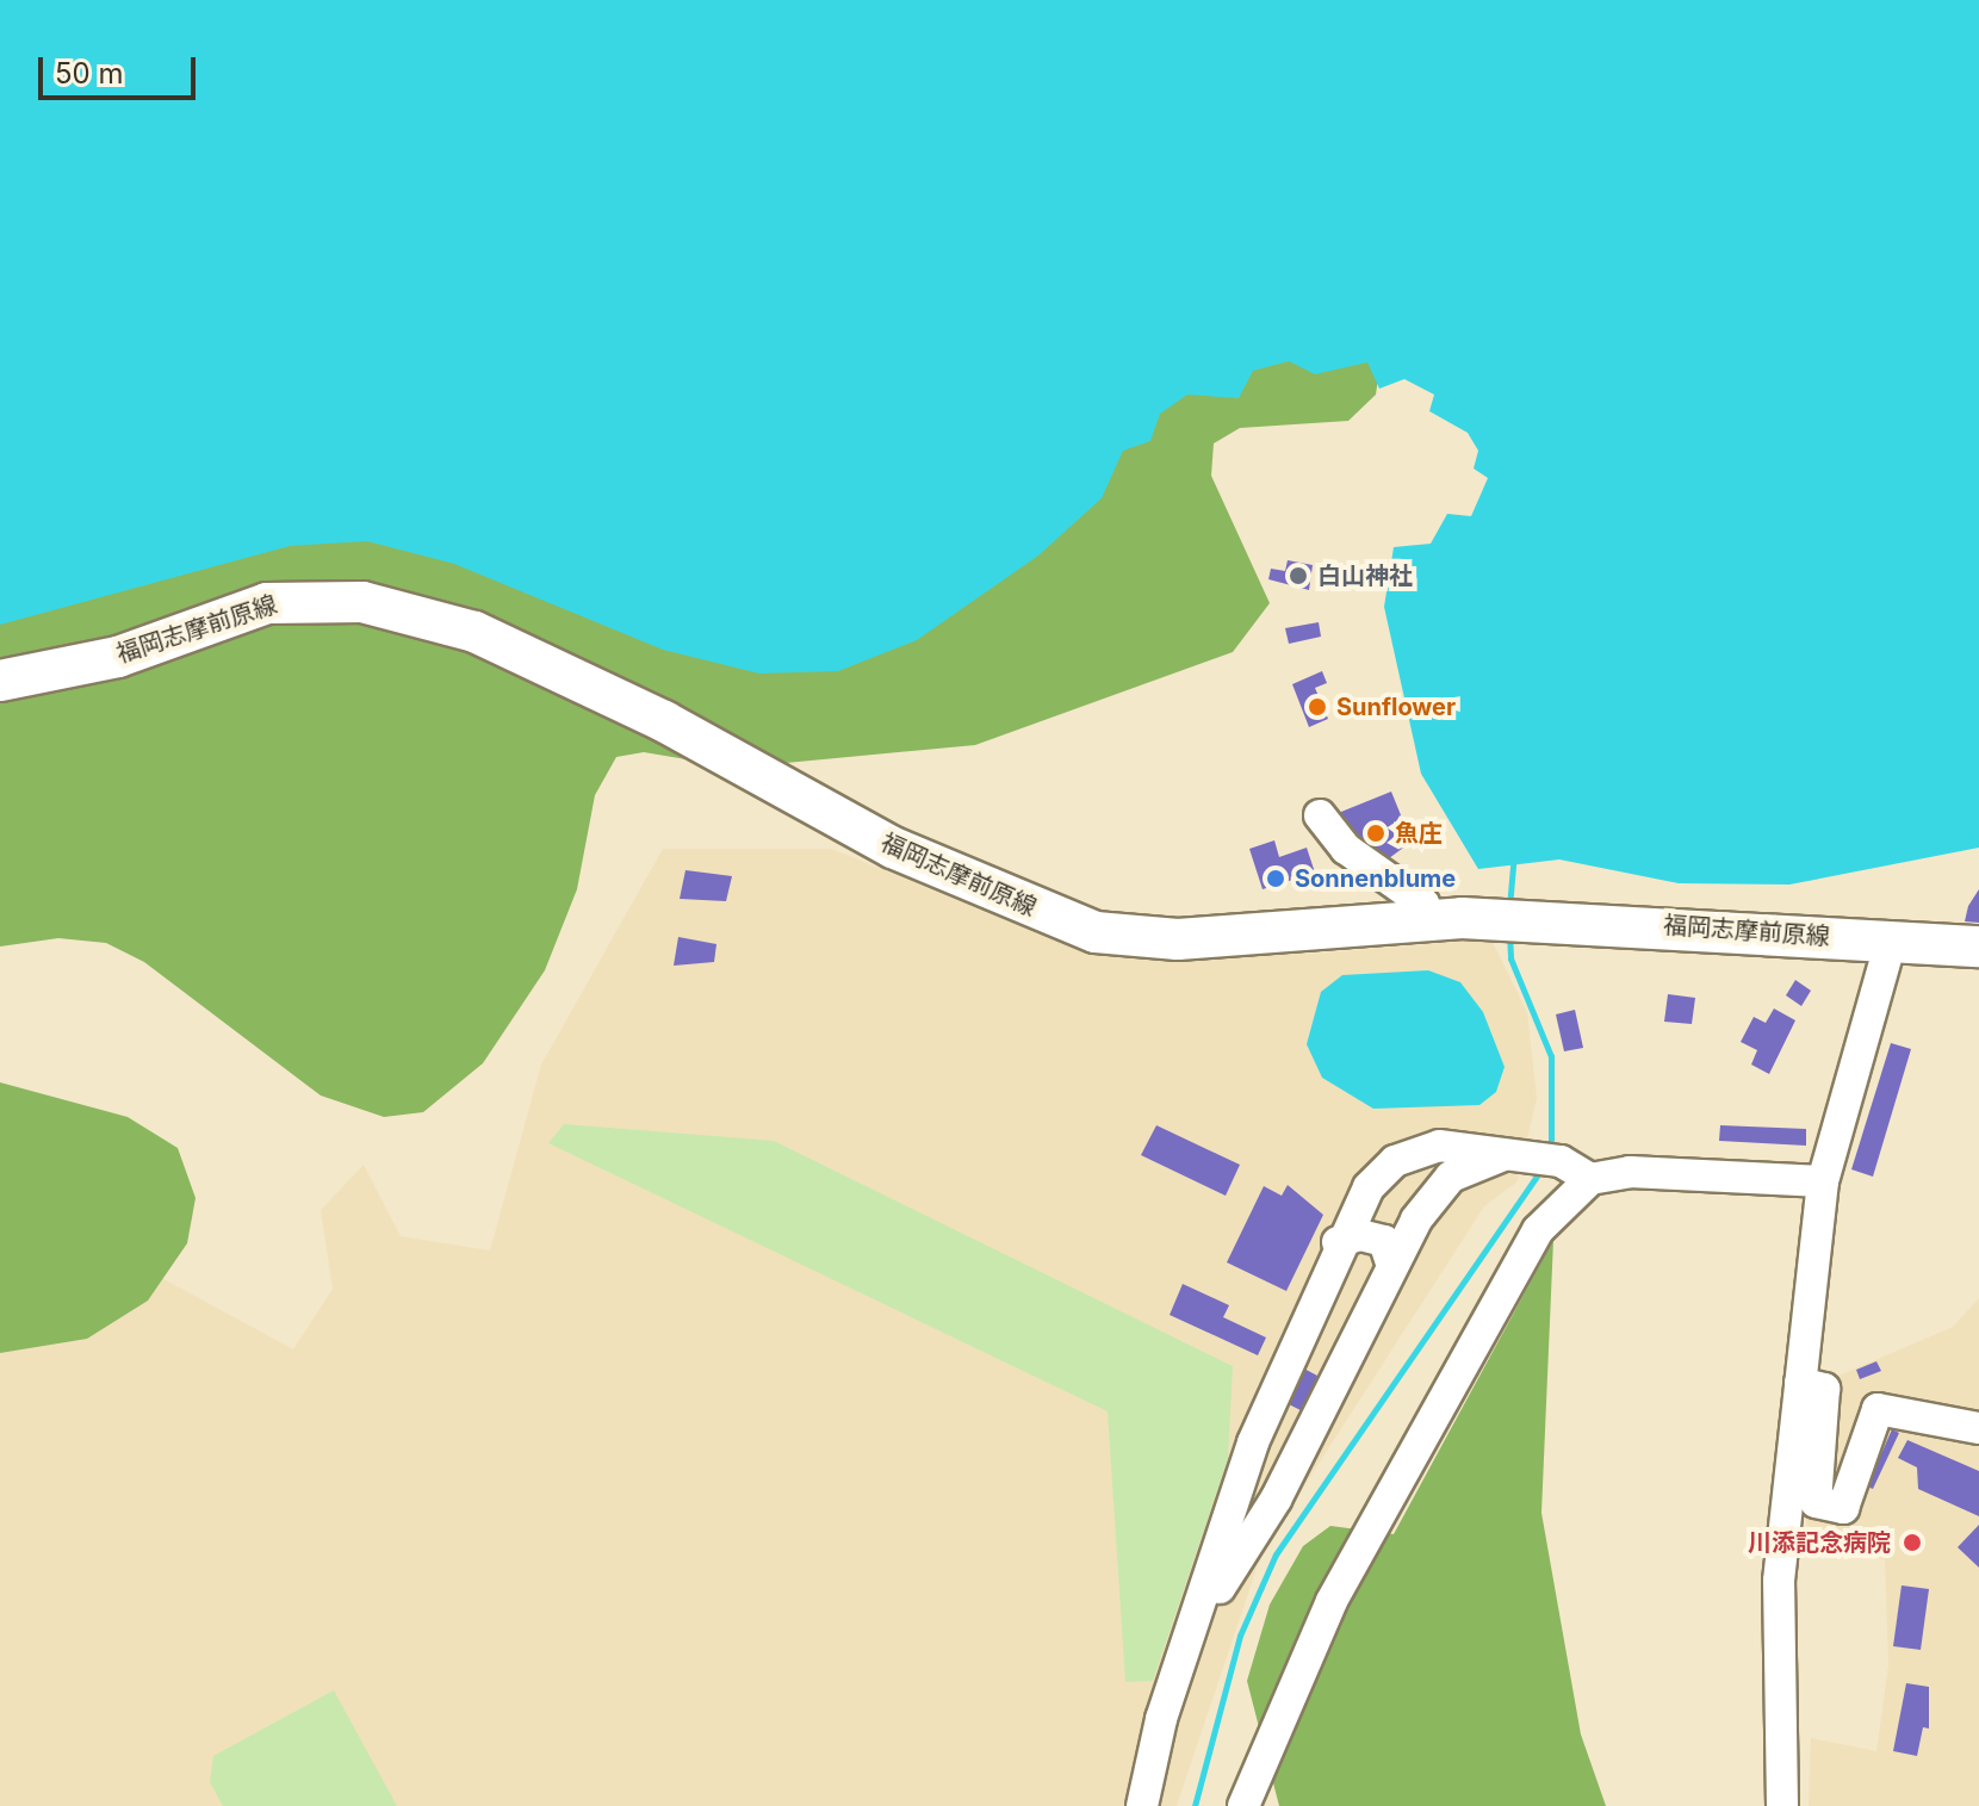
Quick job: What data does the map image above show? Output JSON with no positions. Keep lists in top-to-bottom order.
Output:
{
  "streets": {
    "main road": ["福岡志摩前原線"]
  },
  "places": [
    "白山神社",
    "Sunflower",
    "魚庄",
    "Sonnenblume",
    "川添記念病院"
  ],
  "scale_bar": "50 m"
}
